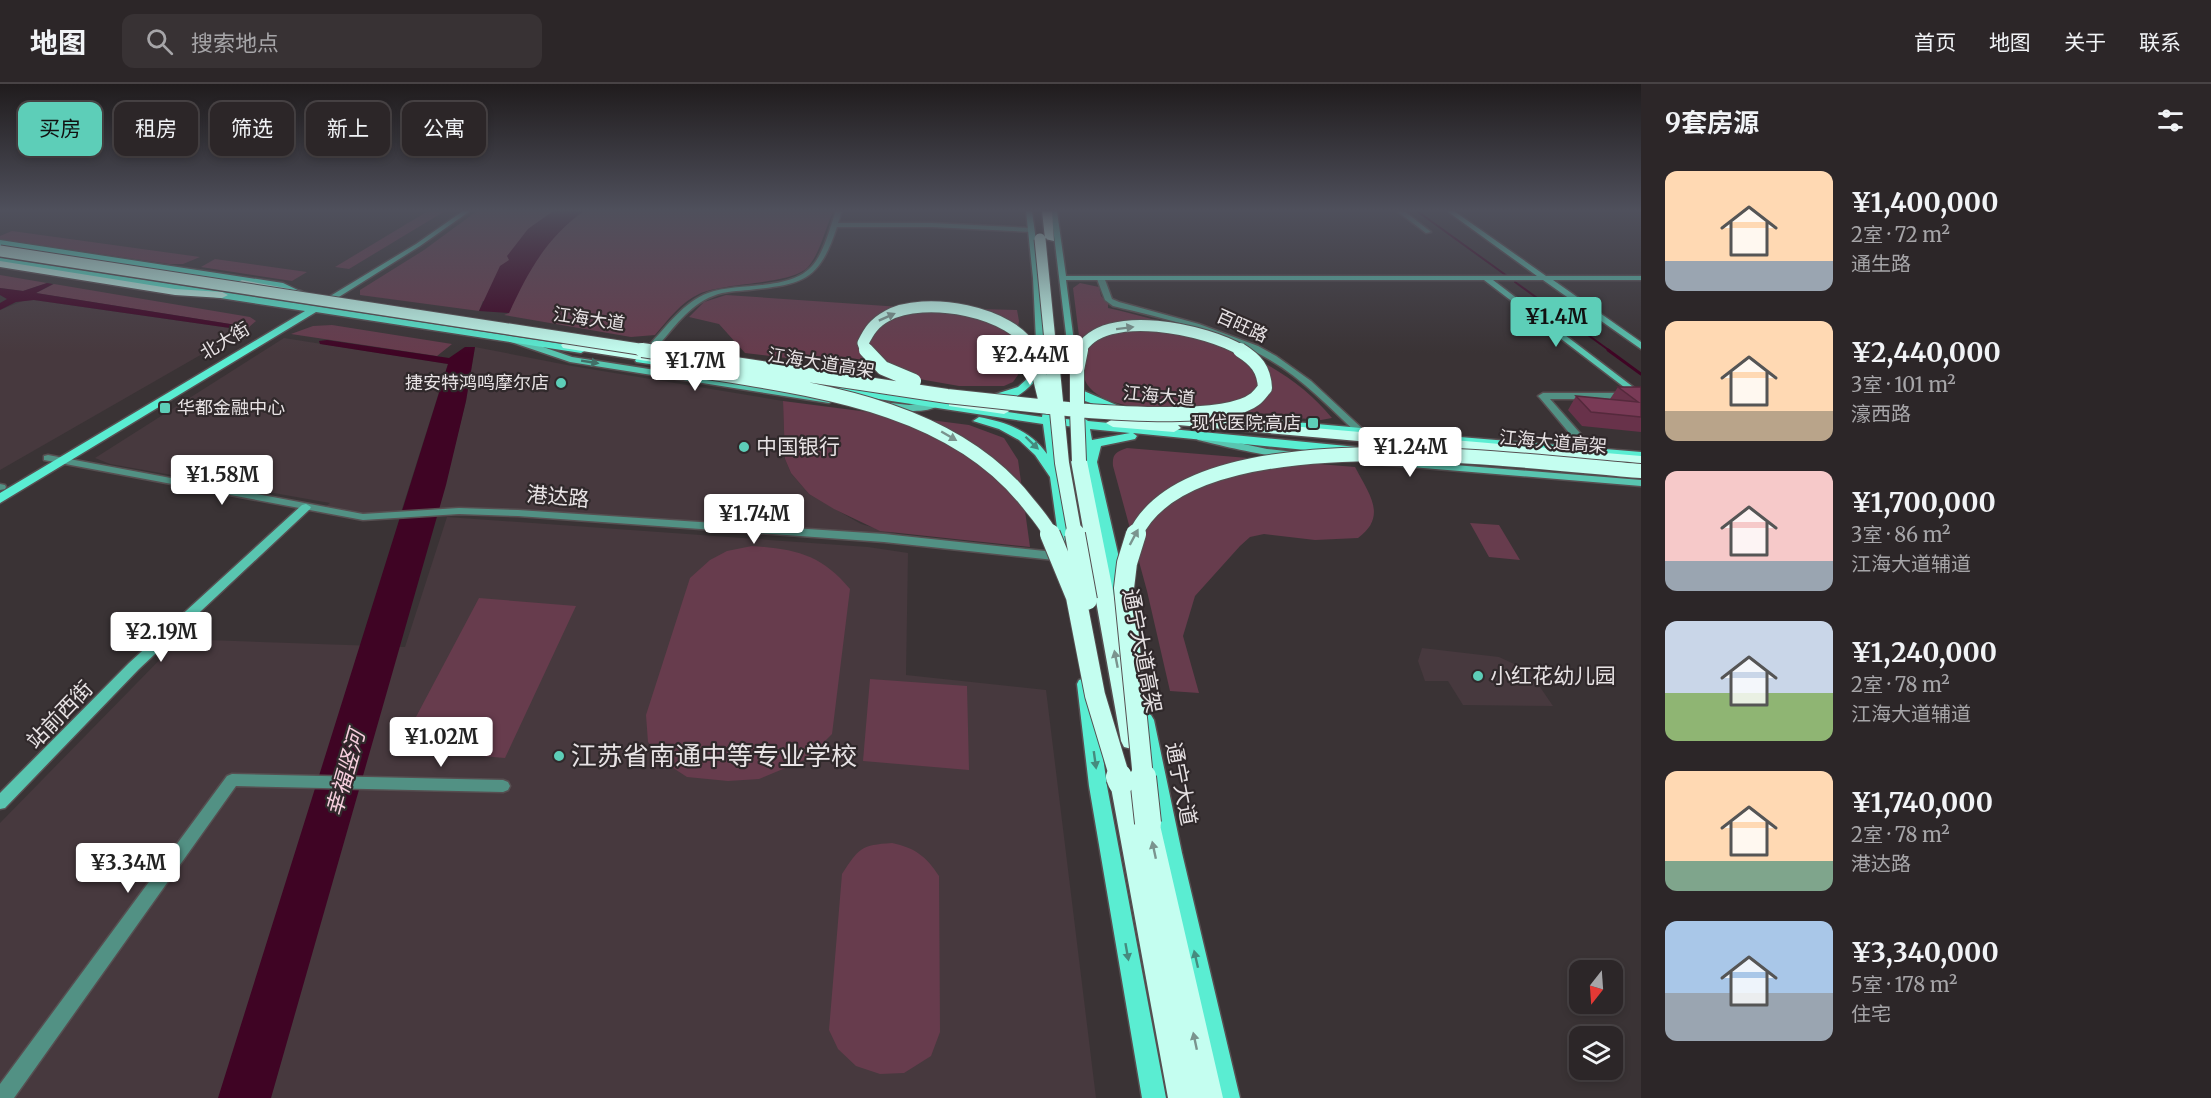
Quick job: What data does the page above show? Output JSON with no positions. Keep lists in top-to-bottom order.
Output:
{
  "streets": {
    "highway": ["江海大道高架", "通宁大道高架"],
    "main road": ["江海大道", "北大街", "通宁大道"],
    "street": ["百旺路", "港达路", "站前西街"]
  },
  "crossings": [
    ["江海大道", "百旺路"],
    ["江海大道", "北大街"],
    ["江海大道", "江海大道高架"],
    ["江海大道", "通宁大道"],
    ["北大街", "港达路"],
    ["港达路", "站前西街"],
    ["通宁大道高架", "通宁大道"]
  ],
  "water": ["幸福竖河"],
  "places": {
    "other": [
      "捷安特鸿鸣摩尔店",
      "中国银行",
      "小红花幼儿园",
      "江苏省南通中等专业学校"
    ],
    "transit": ["华都金融中心", "现代医院·高店"]
  },
  "north": "bottom",
  "page": {
    "header": "地图",
    "search": "搜索地点",
    "nav": [
      "首页",
      "地图",
      "关于",
      "联系"
    ],
    "heading": "9套房源",
    "chip": [
      "买房",
      "租房",
      "筛选",
      "新上",
      "公寓"
    ],
    "list": [
      {
        "name": "¥1,400,000",
        "note": "2室 · 72 m² · 通生路"
      },
      {
        "name": "¥2,440,000",
        "note": "3室 · 101 m² · 濠西路"
      },
      {
        "name": "¥1,700,000",
        "note": "3室 · 86 m² · 江海大道辅道"
      },
      {
        "name": "¥1,240,000",
        "note": "2室 · 78 m² · 江海大道辅道"
      },
      {
        "name": "¥1,740,000",
        "note": "2室 · 78 m² · 港达路"
      },
      {
        "name": "¥3,340,000",
        "note": "5室 · 178 m² · 住宅"
      }
    ],
    "price": [
      "¥1.4M",
      "¥2.44M",
      "¥1.7M",
      "¥1.24M",
      "¥1.58M",
      "¥1.74M",
      "¥2.19M",
      "¥1.02M",
      "¥3.34M"
    ]
  }
}
